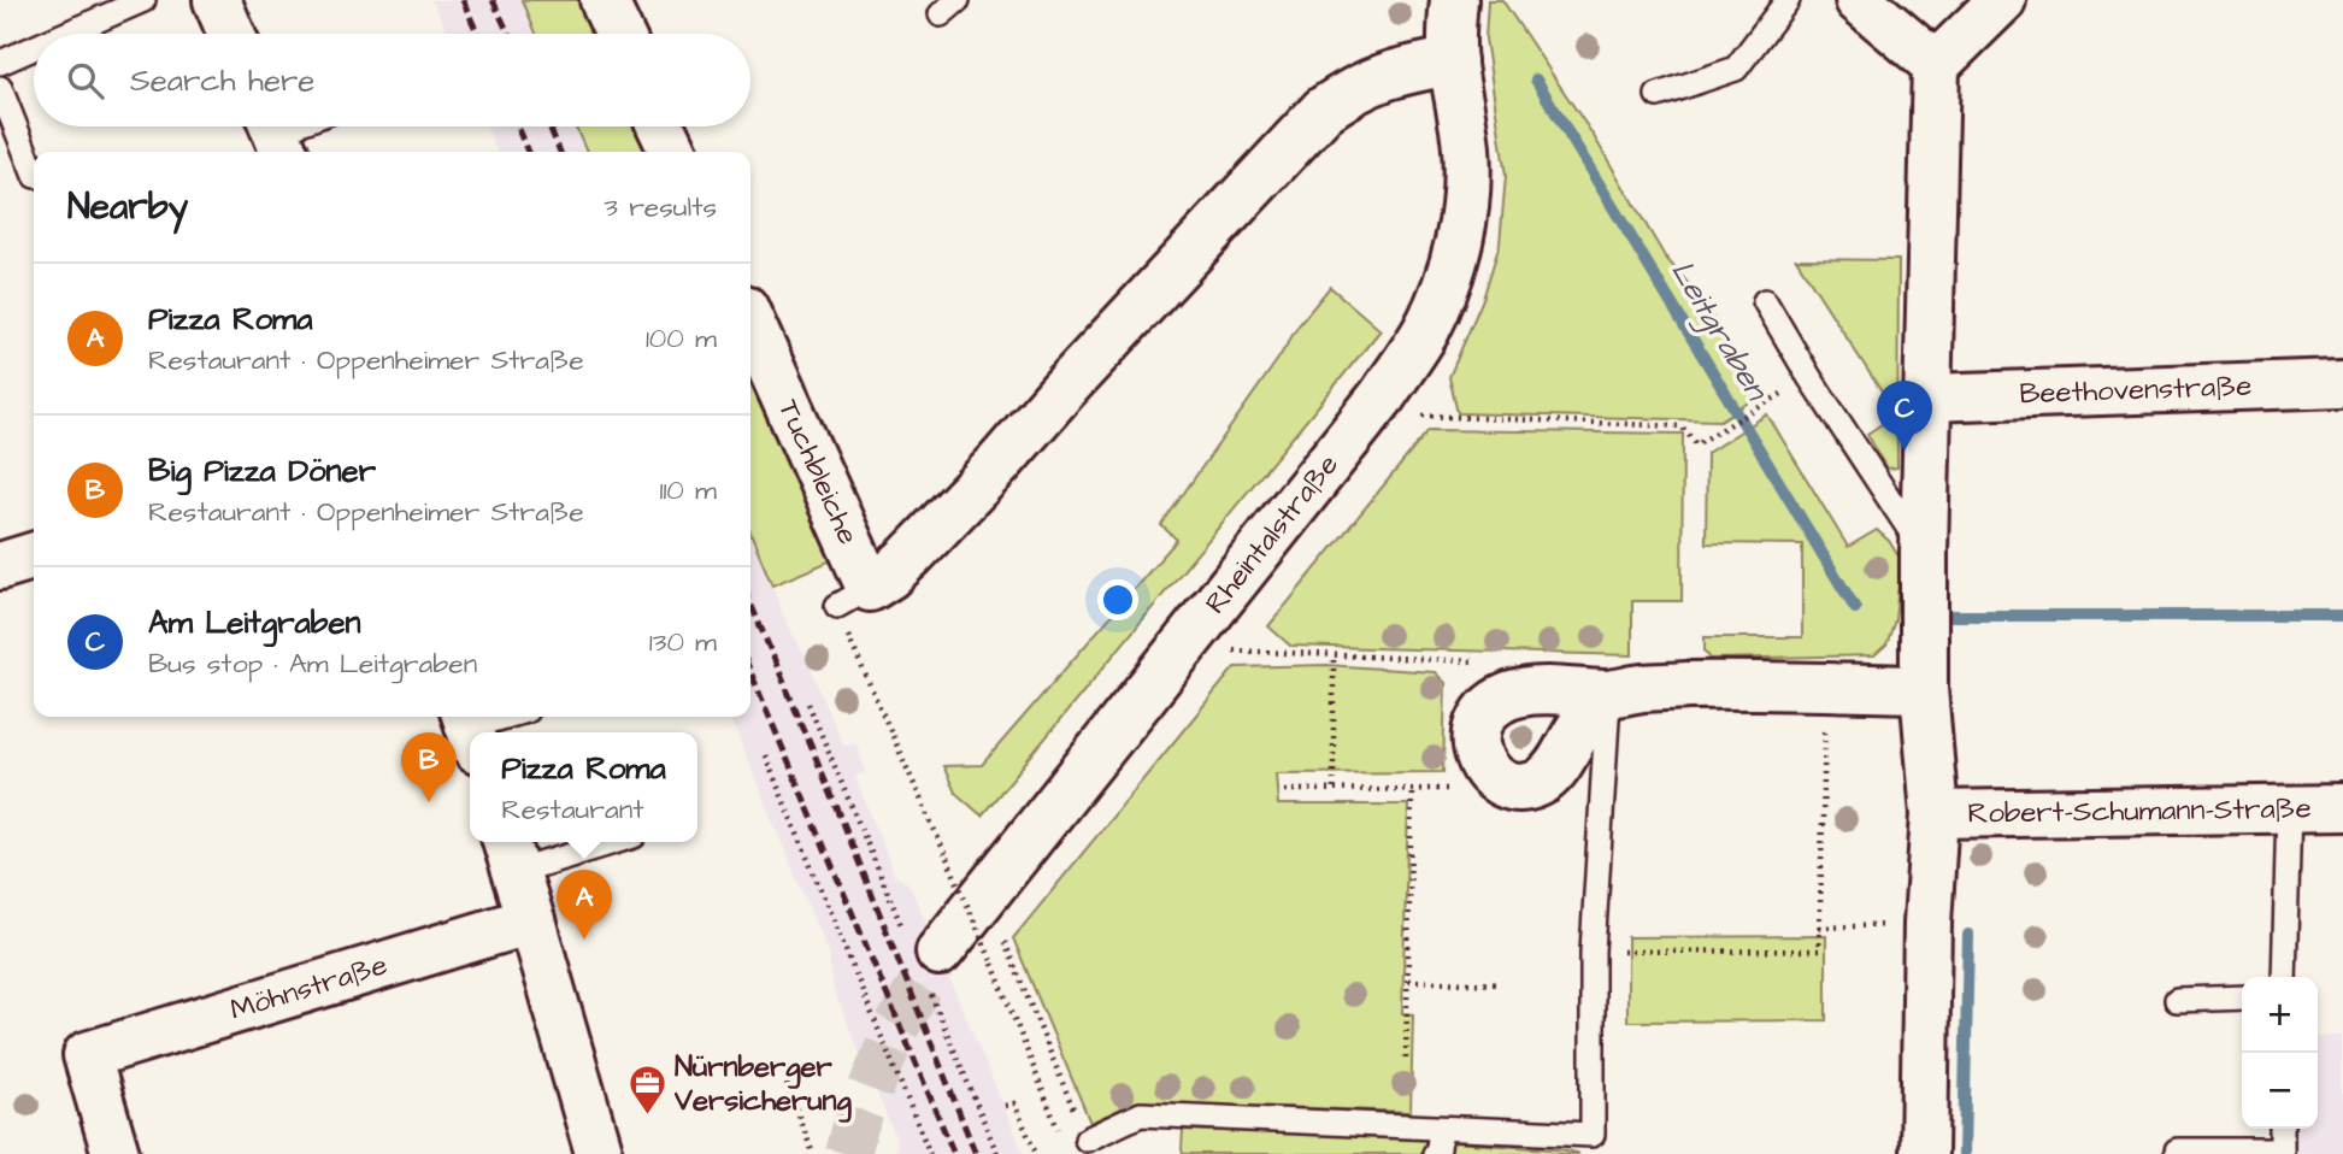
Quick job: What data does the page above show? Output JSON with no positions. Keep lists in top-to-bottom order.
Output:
{
  "streets": {
    "street": [
      "Beethovenstraße",
      "Tuchbleiche",
      "Rheintalstraße",
      "Robert-Schumann-Straße",
      "Möhnstraße"
    ]
  },
  "water": ["Leitgraben"],
  "places": {
    "office": ["Nürnberger Versicherung"]
  },
  "page": {
    "search": "Search here",
    "heading": ["Nearby", "3 results"],
    "list": [
      {
        "mark": "A",
        "name": "Pizza Roma",
        "note": "Restaurant · Oppenheimer Straße",
        "value": "100 m"
      },
      {
        "mark": "B",
        "name": "Big Pizza Döner",
        "note": "Restaurant · Oppenheimer Straße",
        "value": "110 m"
      },
      {
        "mark": "C",
        "name": "Am Leitgraben",
        "note": "Bus stop · Am Leitgraben",
        "value": "130 m"
      }
    ],
    "pins": ["C", "B", "A"],
    "popup": ["Pizza Roma", "Restaurant"],
    "map_buttons": ["+", "−"]
  }
}
